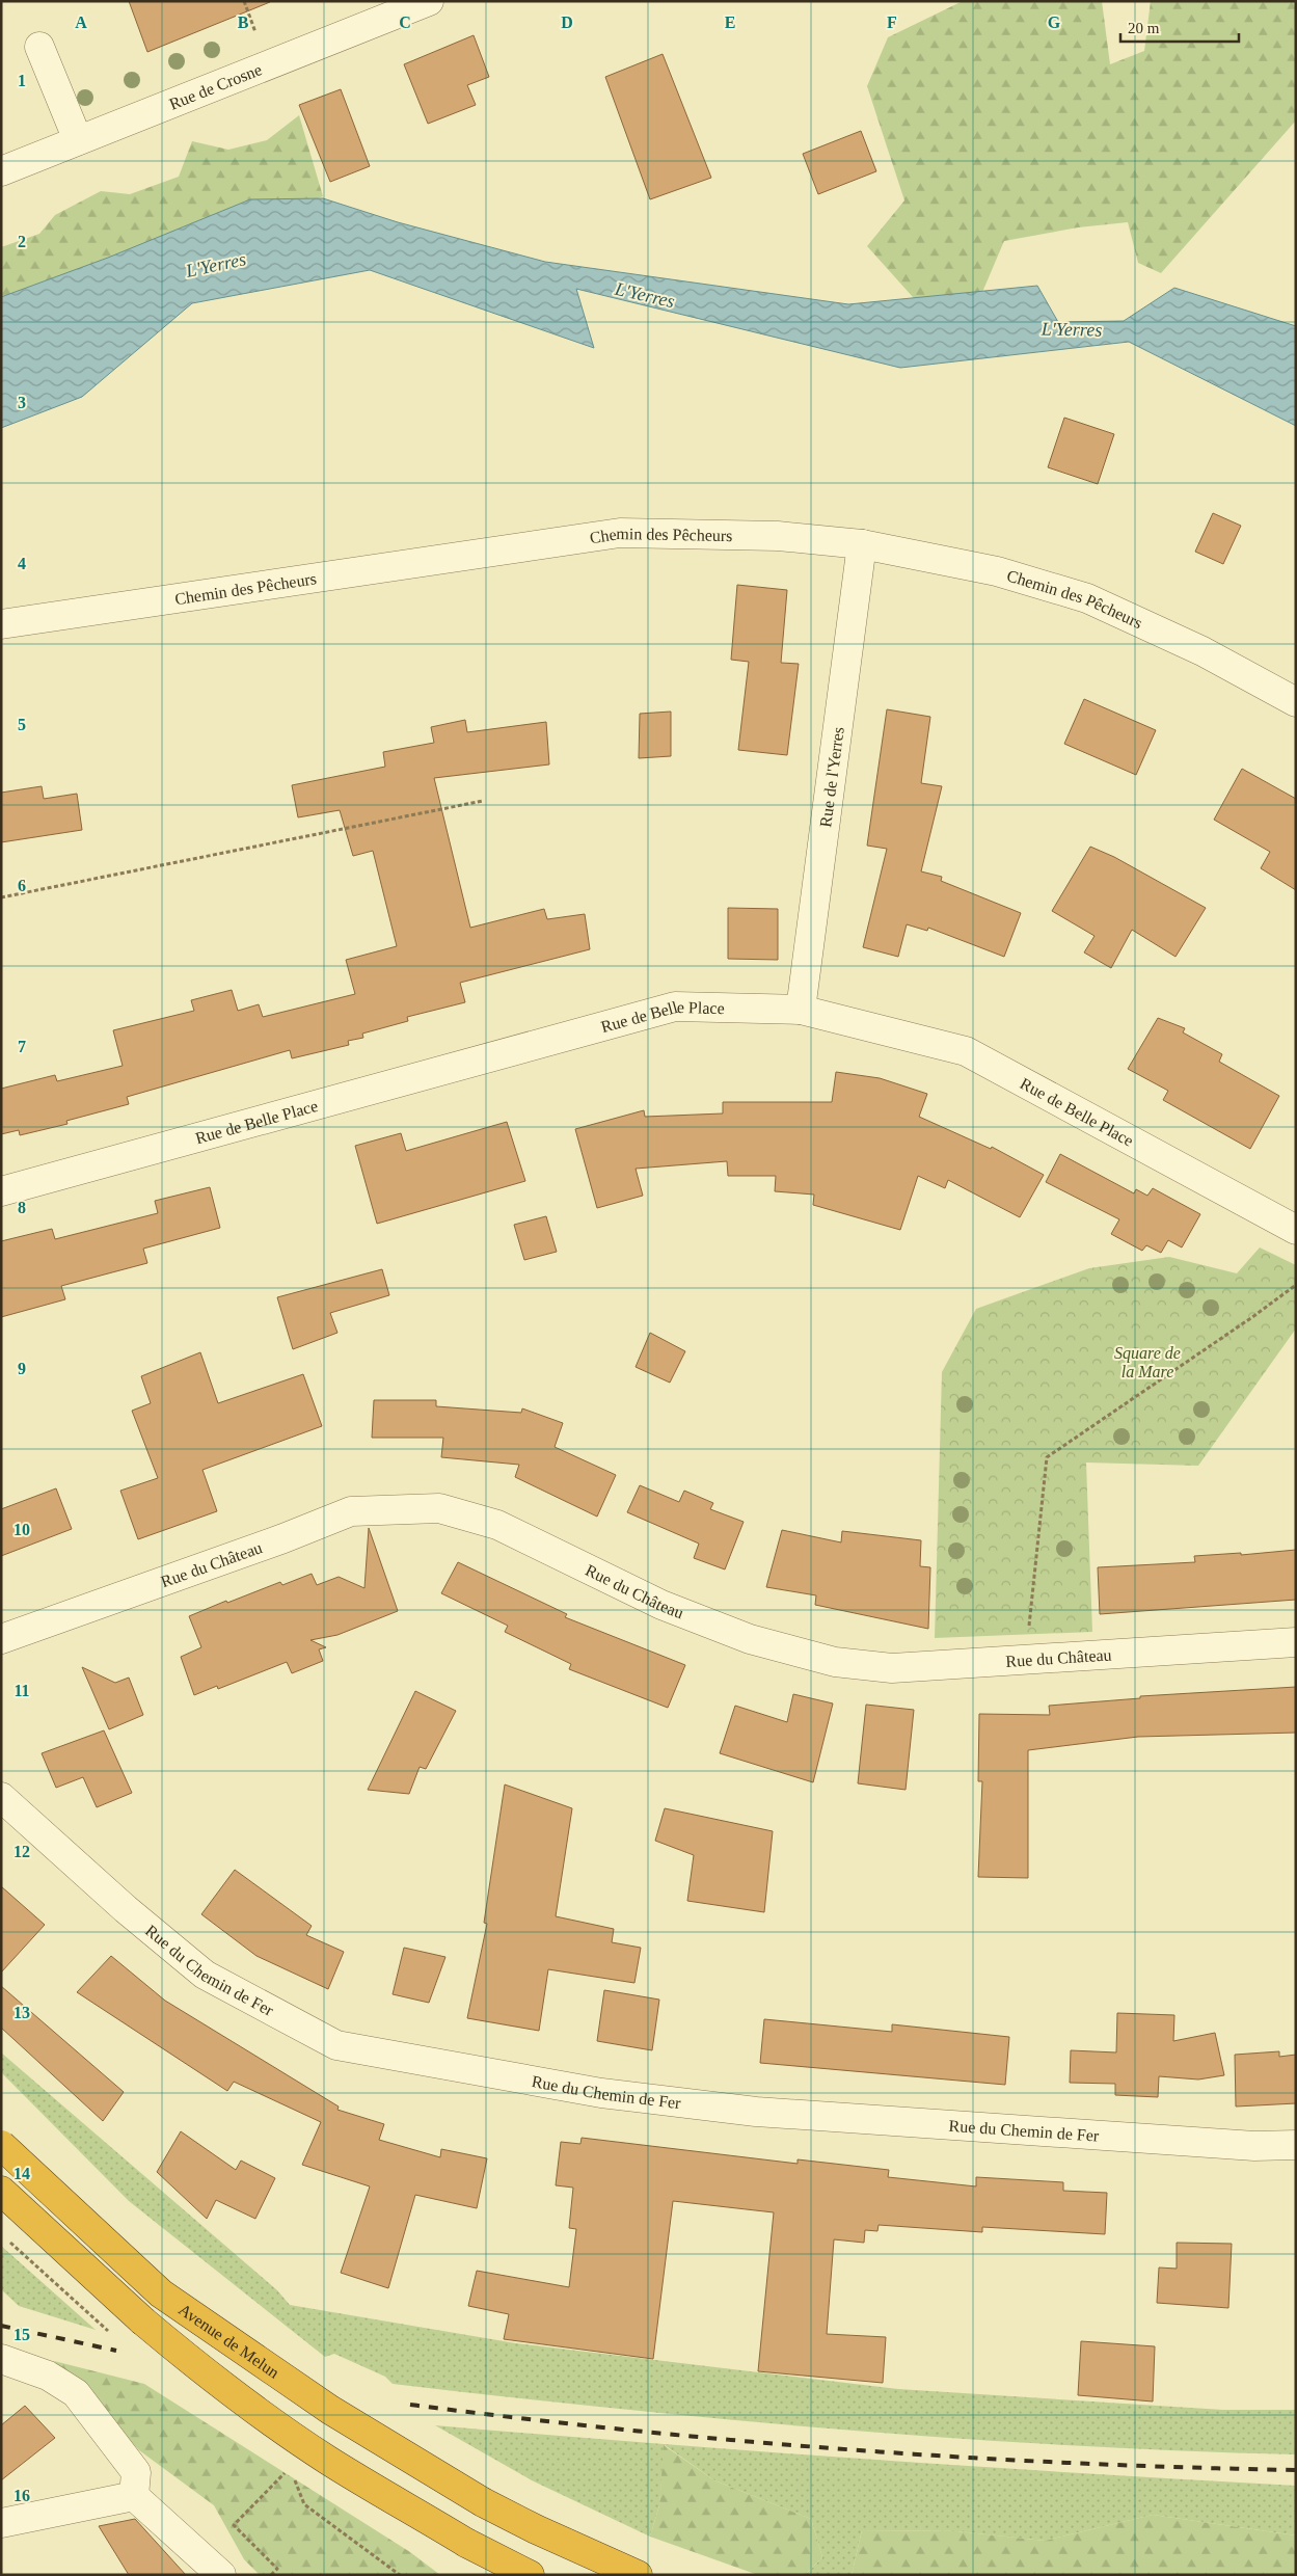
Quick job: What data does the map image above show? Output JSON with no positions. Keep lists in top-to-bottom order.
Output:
{
  "streets": {
    "highway": ["Avenue de Melun"],
    "street": [
      "Rue de Crosne",
      "Chemin des Pêcheurs",
      "Rue de l'Yerres",
      "Rue de Belle Place",
      "Rue du Château",
      "Rue du Chemin de Fer"
    ]
  },
  "crossings": [
    ["Chemin des Pêcheurs", "Rue de l'Yerres"],
    ["Rue de l'Yerres", "Rue de Belle Place"]
  ],
  "water": ["L'Yerres"],
  "parks": ["Square de la Mare"],
  "scale_bar": "20 m",
  "grid": {
    "columns": [
      "A",
      "B",
      "C",
      "D",
      "E",
      "F",
      "G"
    ],
    "rows": [
      "1",
      "2",
      "3",
      "4",
      "5",
      "6",
      "7",
      "8",
      "9",
      "10",
      "11",
      "12",
      "13",
      "14",
      "15",
      "16"
    ]
  }
}
